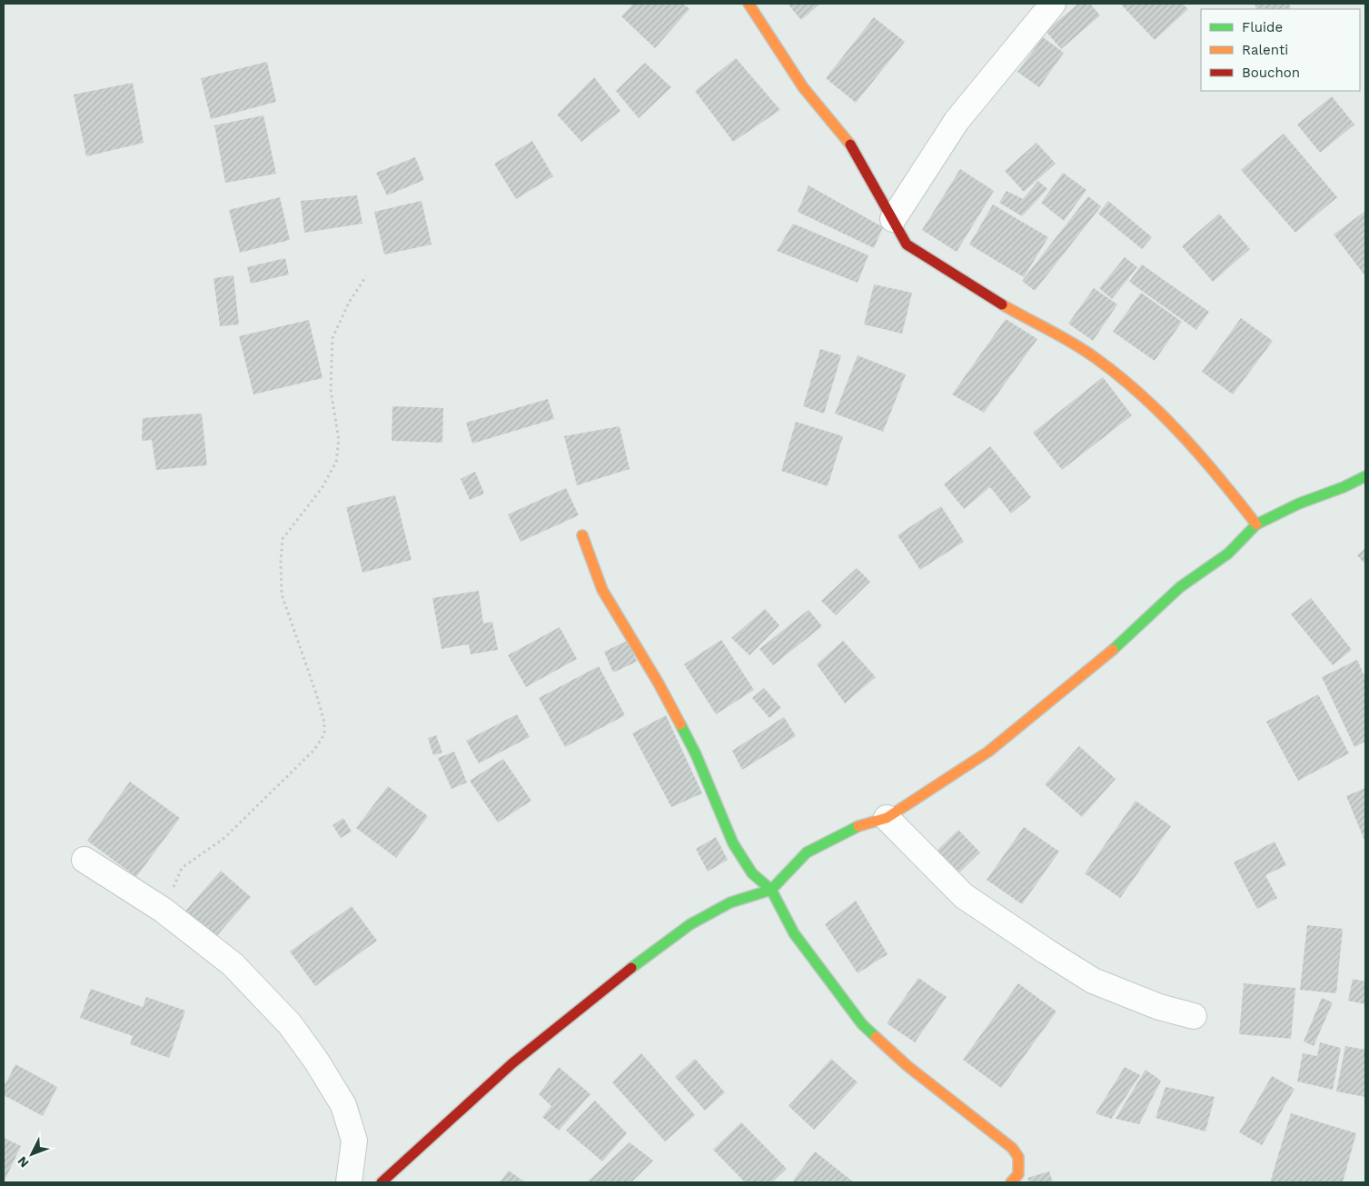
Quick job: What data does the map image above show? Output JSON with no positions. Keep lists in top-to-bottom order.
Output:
{
  "legend": ["Fluide", "Ralenti", "Bouchon"],
  "north": "bottom left"
}
